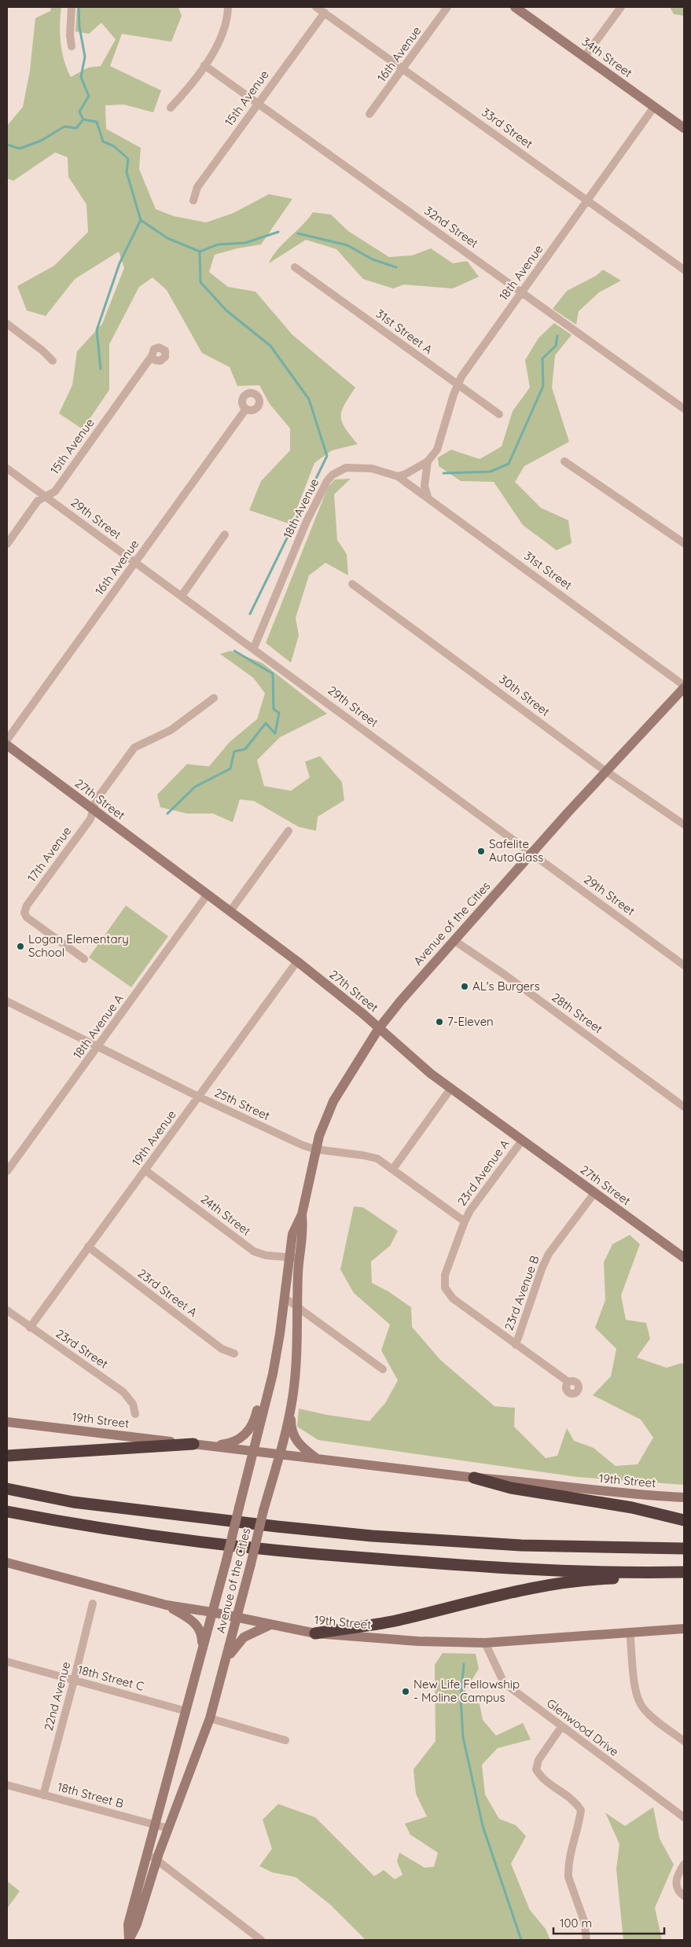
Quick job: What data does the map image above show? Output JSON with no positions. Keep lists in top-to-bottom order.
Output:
{
  "streets": {
    "main road": [
      "34th Street",
      "27th Street",
      "Avenue of the Cities",
      "19th Street"
    ],
    "street": [
      "16th Avenue",
      "15th Avenue",
      "33rd Street",
      "32nd Street",
      "18th Avenue",
      "31st Street A",
      "29th Street",
      "31st Street",
      "30th Street",
      "17th Avenue",
      "28th Street",
      "18th Avenue A",
      "25th Street",
      "19th Avenue",
      "23rd Avenue A",
      "24th Street",
      "23rd Street A",
      "23rd Avenue B",
      "23rd Street",
      "18th Street C",
      "22nd Avenue",
      "Glenwood Drive",
      "18th Street B"
    ]
  },
  "crossings": [
    ["16th Avenue", "33rd Street"],
    ["16th Avenue", "29th Street"],
    ["34th Street", "18th Avenue"],
    ["15th Avenue", "33rd Street"],
    ["15th Avenue", "32nd Street"],
    ["15th Avenue", "29th Street"],
    ["33rd Street", "18th Avenue"],
    ["32nd Street", "18th Avenue"],
    ["18th Avenue", "31st Street A"],
    ["18th Avenue", "29th Street"],
    ["18th Avenue", "31st Street"],
    ["29th Street", "Avenue of the Cities"],
    ["31st Street", "Avenue of the Cities"],
    ["30th Street", "Avenue of the Cities"],
    ["27th Street", "17th Avenue"],
    ["27th Street", "Avenue of the Cities"],
    ["27th Street", "18th Avenue A"],
    ["27th Street", "19th Avenue"],
    ["27th Street", "23rd Avenue A"],
    ["27th Street", "23rd Avenue B"],
    ["Avenue of the Cities", "28th Street"],
    ["Avenue of the Cities", "25th Street"],
    ["Avenue of the Cities", "24th Street"],
    ["Avenue of the Cities", "19th Street"],
    ["Avenue of the Cities", "18th Street C"],
    ["Avenue of the Cities", "18th Street B"],
    ["18th Avenue A", "25th Street"],
    ["25th Street", "19th Avenue"],
    ["25th Street", "23rd Avenue A"],
    ["19th Avenue", "24th Street"],
    ["19th Avenue", "23rd Street A"],
    ["19th Avenue", "23rd Street"],
    ["23rd Avenue A", "23rd Avenue B"],
    ["19th Street", "Glenwood Drive"],
    ["18th Street C", "22nd Avenue"],
    ["22nd Avenue", "18th Street B"]
  ],
  "places": [
    "Safelite AutoGlass",
    "Logan Elementary School",
    "AL's Burgers",
    "7-Eleven",
    "New Life Fellowship - Moline Campus"
  ],
  "scale_bar": "100 m"
}
